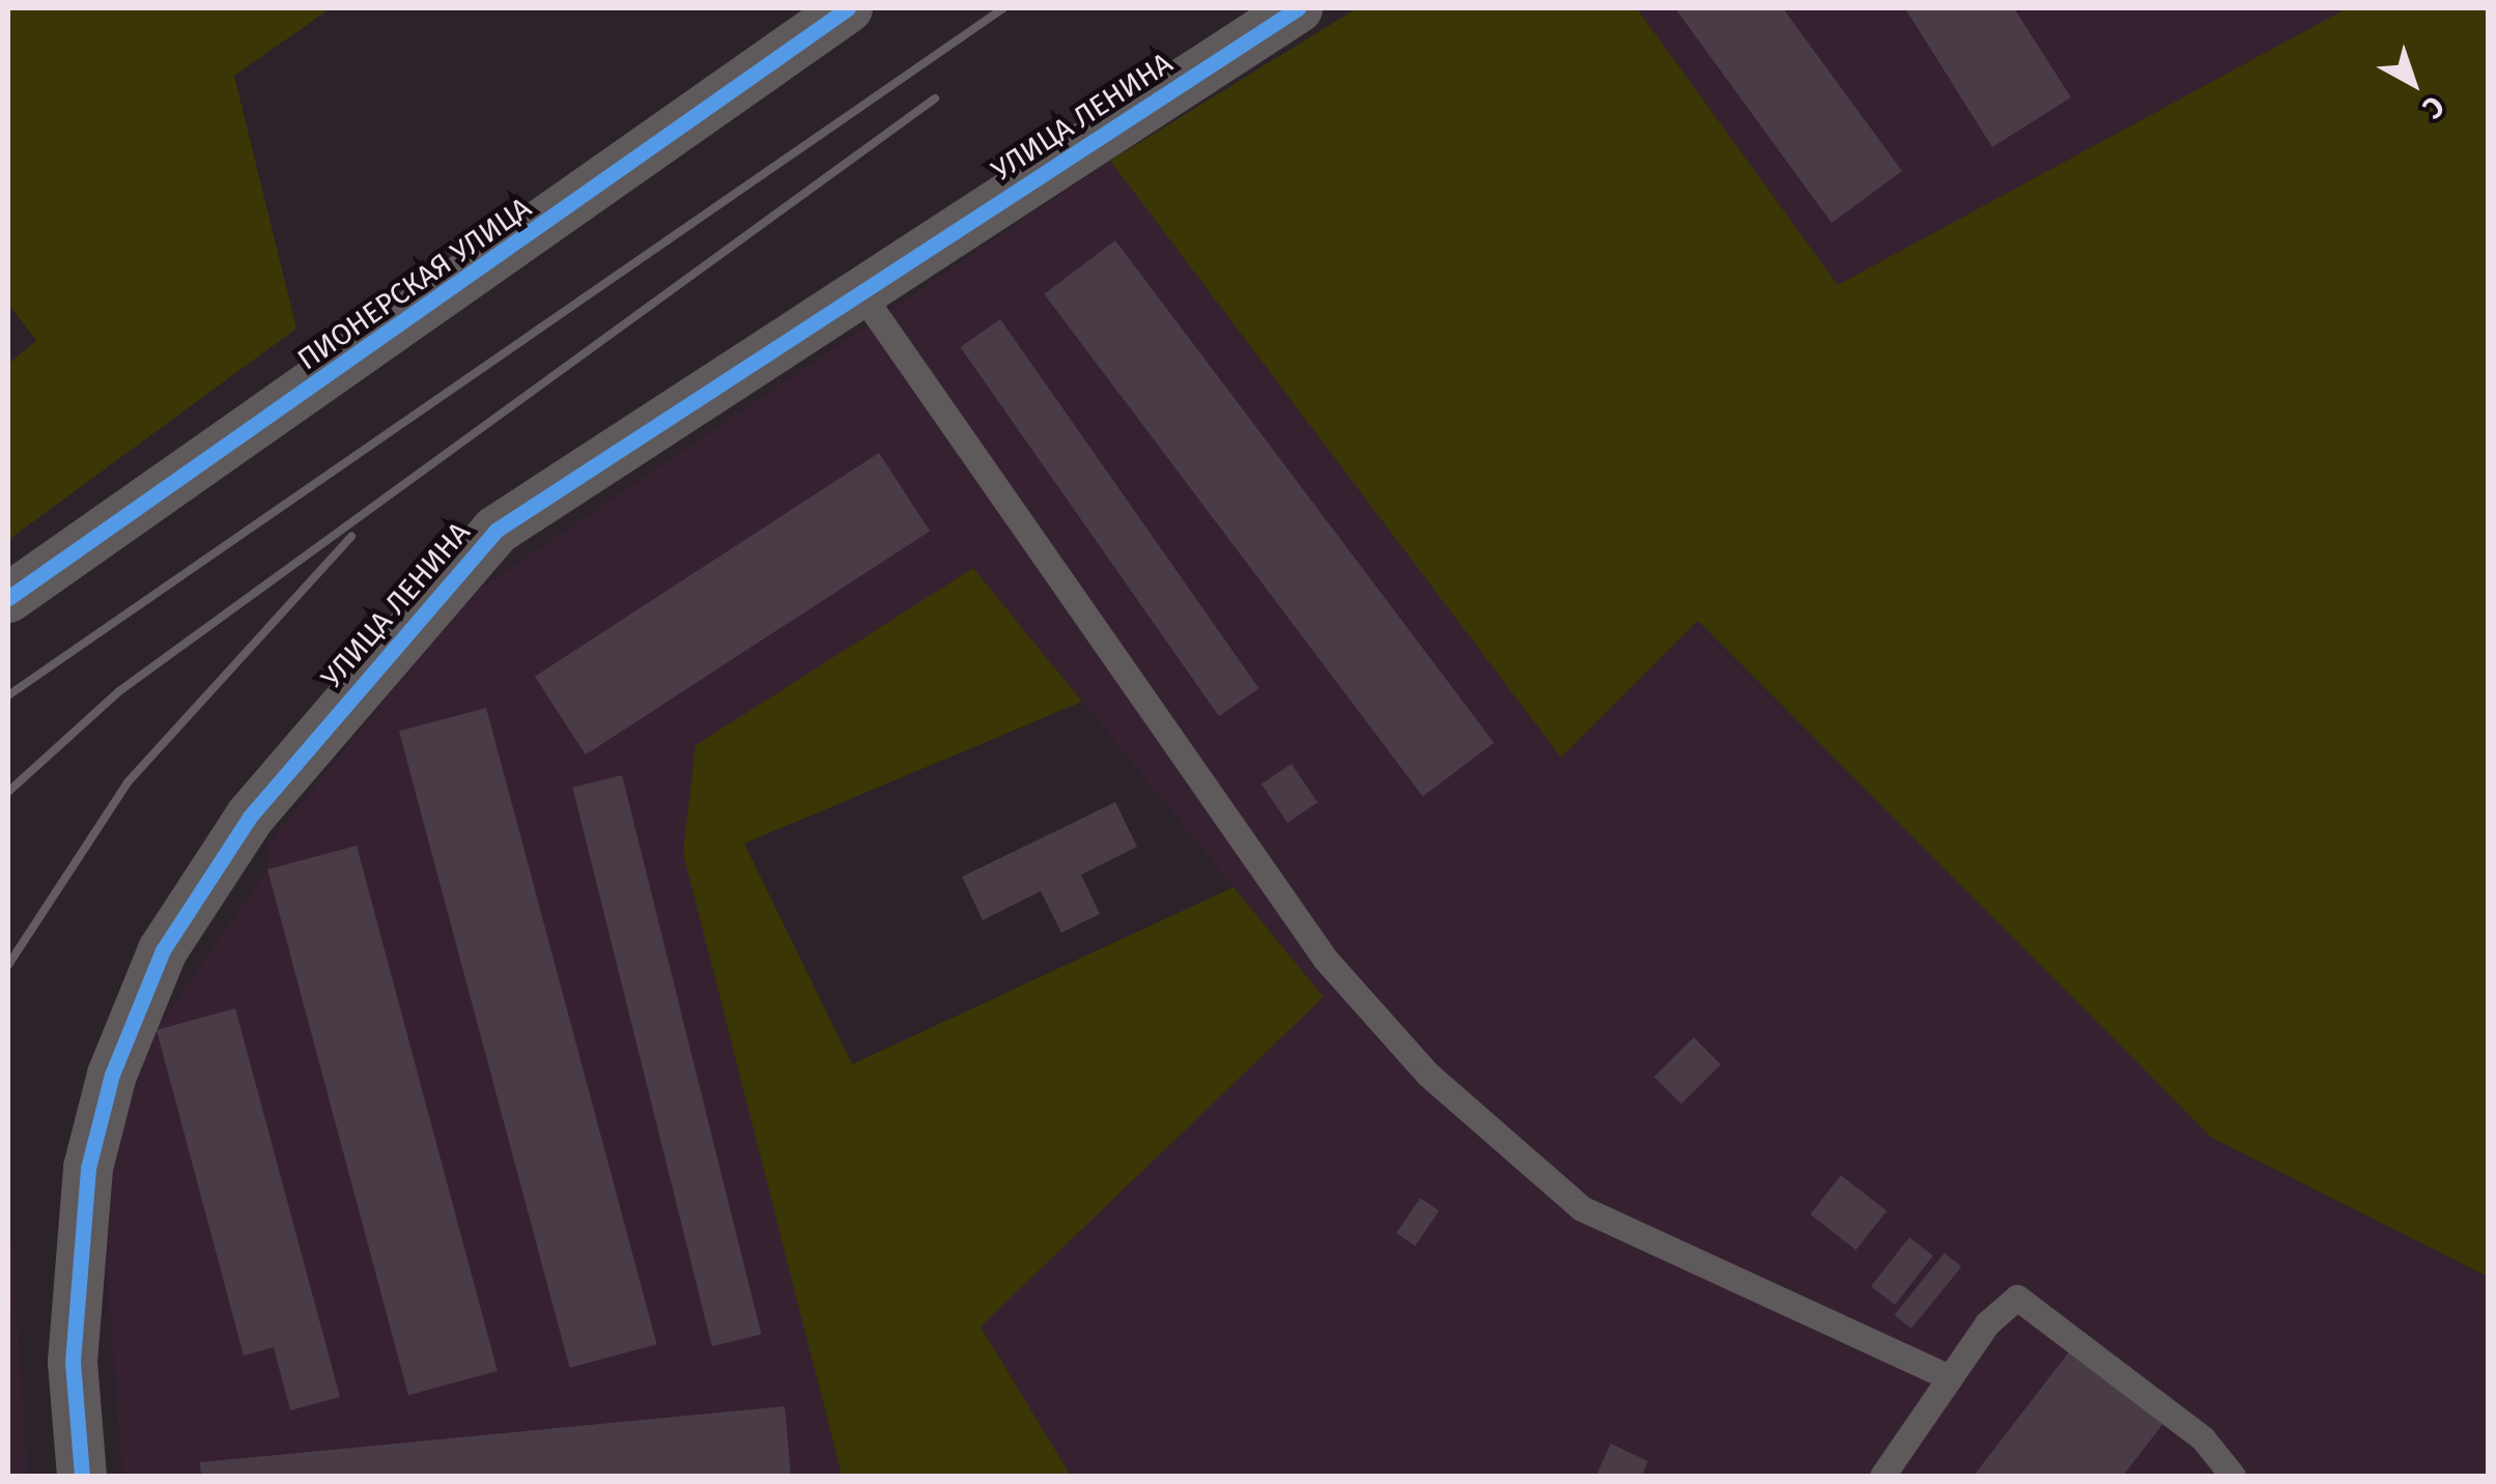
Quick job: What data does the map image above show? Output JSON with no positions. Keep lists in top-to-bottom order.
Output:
{
  "streets": {
    "street": ["УЛИЦА ЛЕНИНА", "ПИОНЕРСКАЯ УЛИЦА"]
  },
  "north": "bottom right"
}
